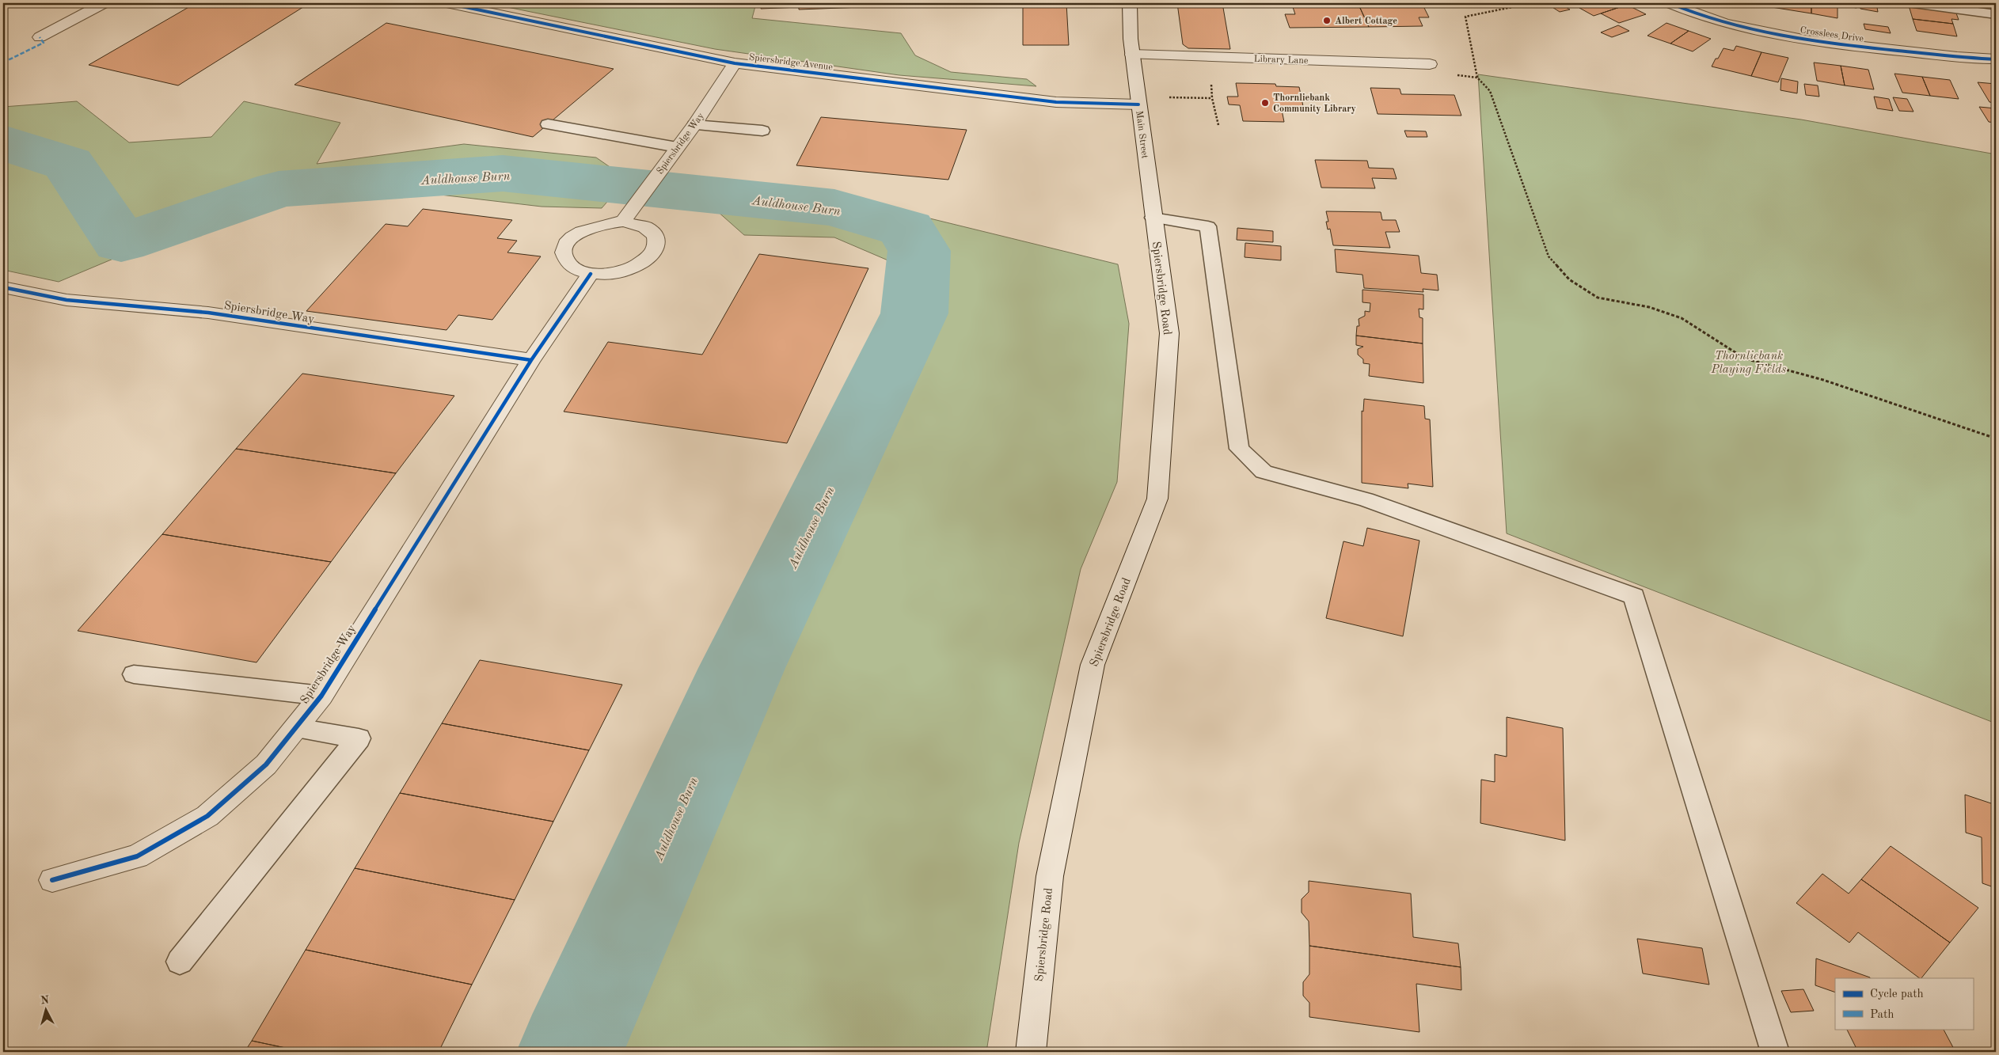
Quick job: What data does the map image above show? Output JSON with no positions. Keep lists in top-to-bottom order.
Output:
{
  "streets": {
    "street": [
      "Crosslees Drive",
      "Library Lane",
      "Spiersbridge Avenue",
      "Main Street",
      "Spiersbridge Way",
      "Spiersbridge Road"
    ]
  },
  "crossings": [
    ["Library Lane", "Main Street"],
    ["Spiersbridge Avenue", "Main Street"],
    ["Spiersbridge Avenue", "Spiersbridge Way"],
    ["Main Street", "Spiersbridge Road"]
  ],
  "water": ["Auldhouse Burn"],
  "parks": ["Thornliebank Playing Fields"],
  "places": ["Albert Cottage", "Thornliebank Community Library"],
  "legend": ["Cycle path", "Path"],
  "north": "top"
}
